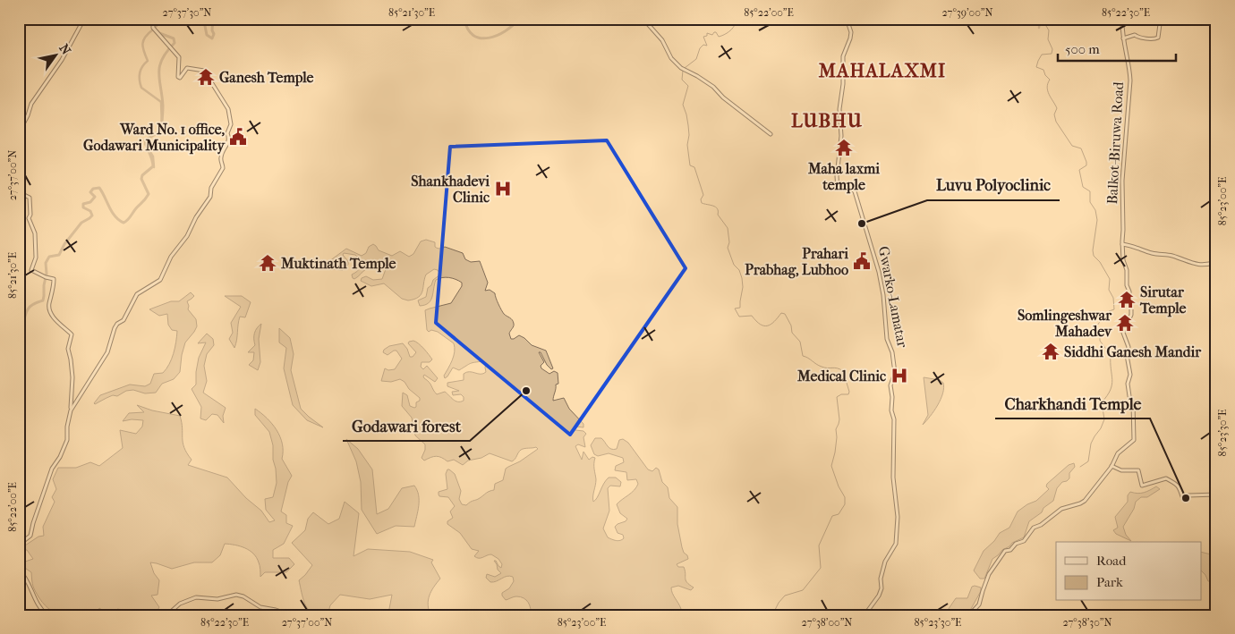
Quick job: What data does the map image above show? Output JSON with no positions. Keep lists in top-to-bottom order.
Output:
{
  "streets": {
    "street": ["Balkot-Biruwa Road", "Gwarko-Lamatar"]
  },
  "districts": ["MAHALAXMI", "LUBHU"],
  "places": {
    "temple": [
      "Ganesh Temple",
      "Maha laxmi temple",
      "Muktinath Temple",
      "Sirutar Temple",
      "Somlingeshwar Mahadev",
      "Siddhi Ganesh Mandir"
    ],
    "public building": ["Ward No. 1 office, Godawari Municipality", "Prahari Prabhag, Lubhoo"],
    "hospital": ["Shankhadevi Clinic", "Medical Clinic"],
    "other": ["Luvu Polyoclinic", "Godawari forest", "Charkhandi Temple"]
  },
  "legend": ["Road", "Park"],
  "scale_bar": "500 m",
  "north": "top right",
  "coordinates": [
    "27°37'30\"N",
    "85°21'30\"E",
    "85°22'00\"E",
    "27°39'00\"N",
    "85°22'30\"E",
    "27°37'00\"N",
    "85°23'00\"E",
    "85°23'30\"E",
    "27°38'00\"N",
    "27°38'30\"N"
  ]
}
